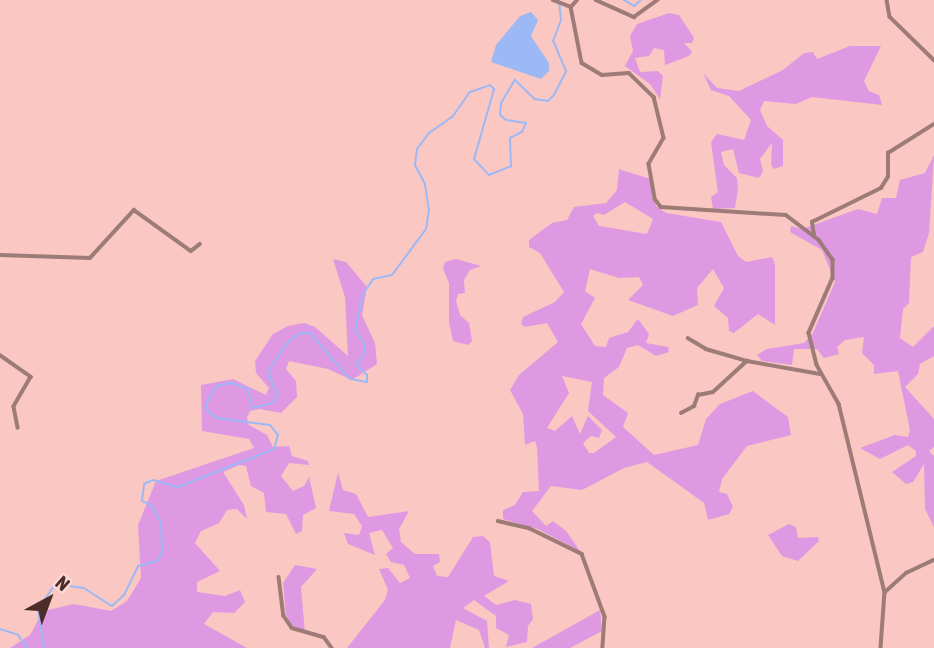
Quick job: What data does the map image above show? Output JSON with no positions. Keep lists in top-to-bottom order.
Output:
{
  "north": "top right"
}
